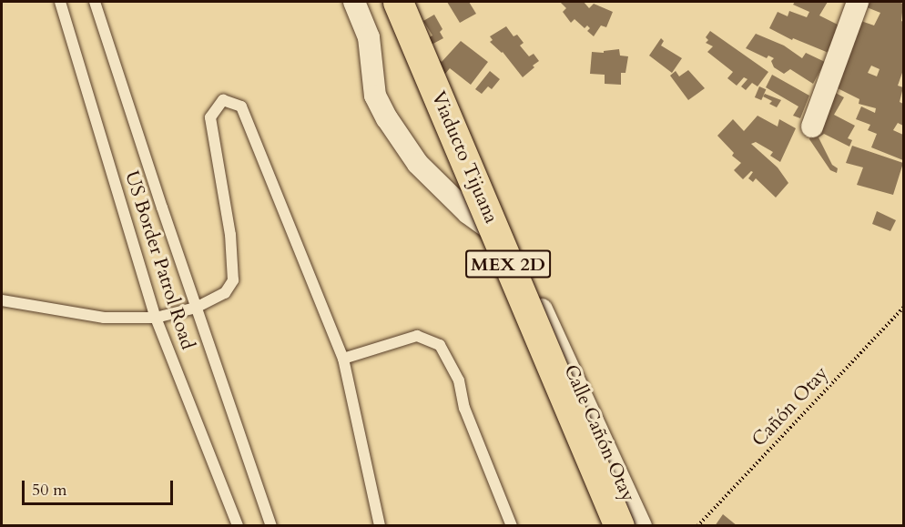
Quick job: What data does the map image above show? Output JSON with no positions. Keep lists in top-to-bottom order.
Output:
{
  "streets": {
    "highway": ["Viaducto Tijuana", "MEX 2D"],
    "street": ["Calle Cañón Otay"],
    "lane": ["US Border Patrol Road"],
    "path": ["Cañón Otay"]
  },
  "scale_bar": "50 m"
}
